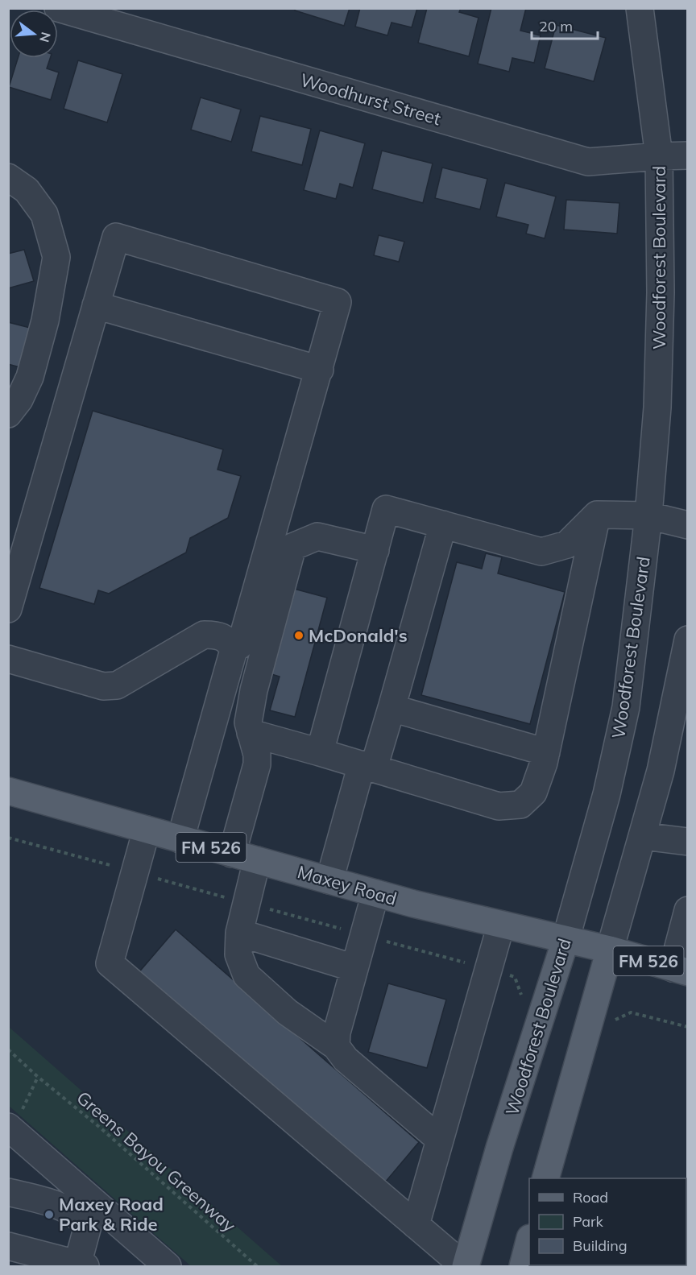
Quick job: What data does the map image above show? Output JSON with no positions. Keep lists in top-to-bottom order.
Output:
{
  "streets": {
    "main road": ["Woodforest Boulevard", "FM 526", "Maxey Road"],
    "street": ["Woodhurst Street"],
    "path": ["Greens Bayou Greenway"]
  },
  "crossings": [
    ["Woodhurst Street", "Woodforest Boulevard"],
    ["Woodforest Boulevard", "Maxey Road"]
  ],
  "places": ["McDonald's", "Maxey Road Park & Ride"],
  "legend": ["Road", "Park", "Building"],
  "scale_bar": "20 m",
  "north": "right"
}
